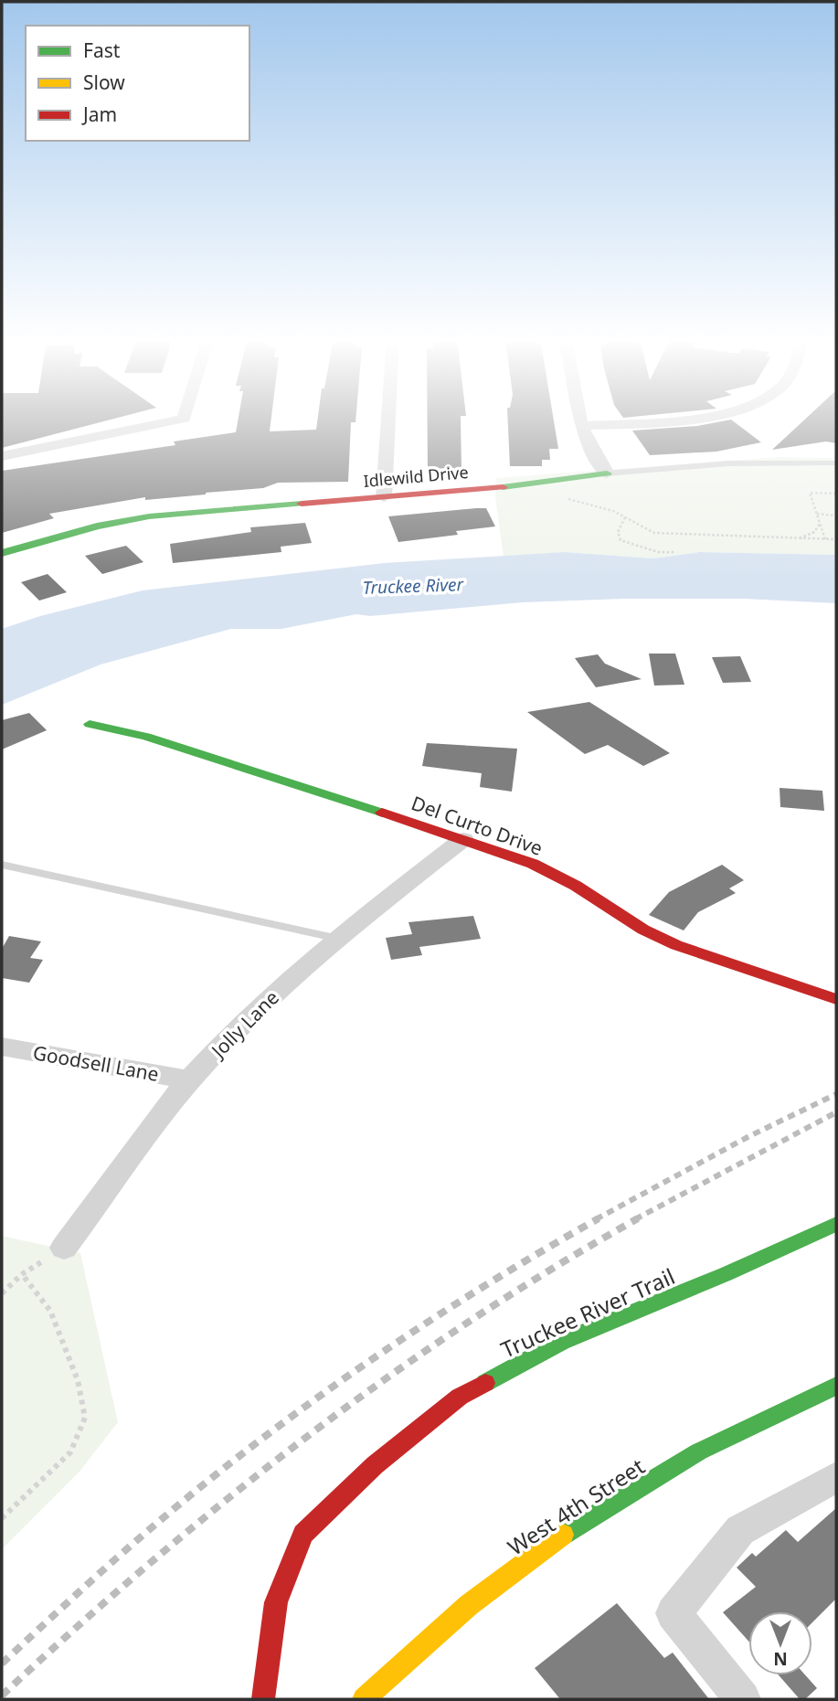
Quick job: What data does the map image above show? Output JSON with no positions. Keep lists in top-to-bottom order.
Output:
{
  "streets": {
    "street": [
      "Idlewild Drive",
      "Del Curto Drive",
      "Jolly Lane",
      "Goodsell Lane",
      "Truckee River Trail",
      "West 4th Street"
    ]
  },
  "crossings": [
    ["Del Curto Drive", "Jolly Lane"],
    ["Jolly Lane", "Goodsell Lane"]
  ],
  "water": ["Truckee River"],
  "legend": ["Fast", "Slow", "Jam"],
  "north": "bottom"
}
